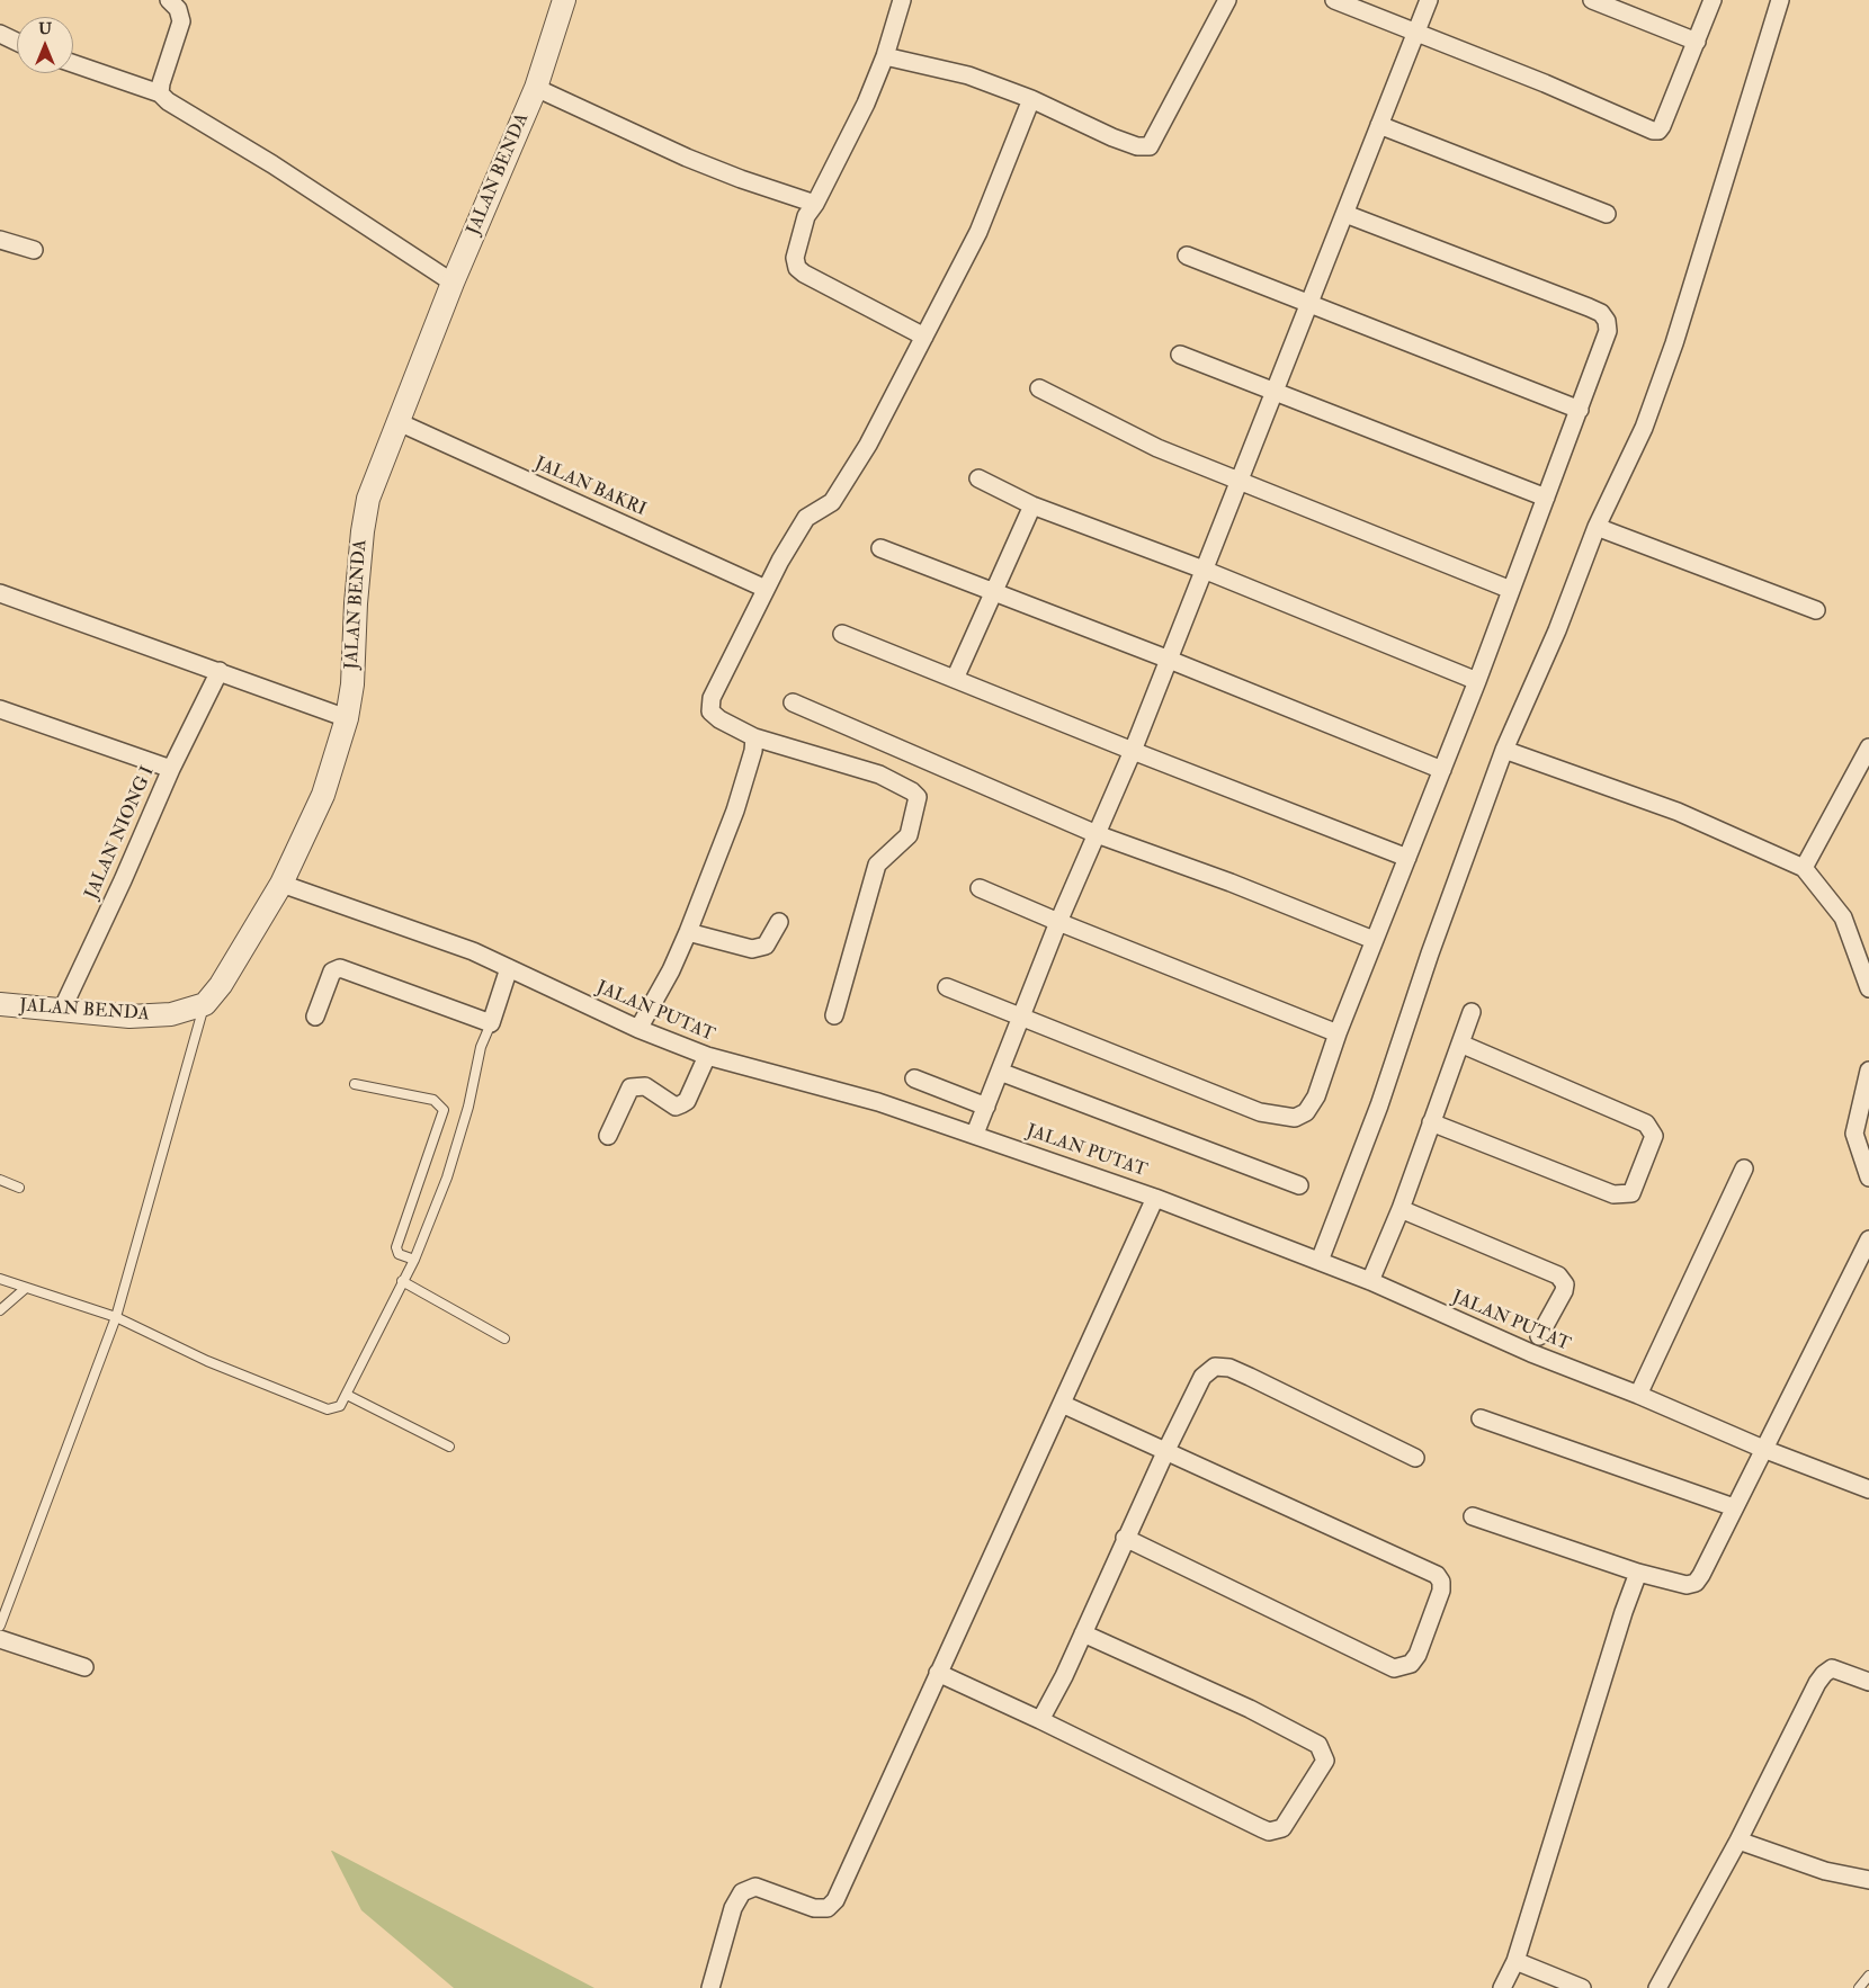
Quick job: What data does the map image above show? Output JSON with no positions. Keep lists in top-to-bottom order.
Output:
{
  "streets": {
    "street": [
      "JALAN BENDA",
      "JALAN BAKRI",
      "JALAN NIONG I",
      "JALAN PUTAT"
    ]
  },
  "crossings": [
    ["JALAN BENDA", "JALAN BAKRI"],
    ["JALAN BENDA", "JALAN NIONG I"],
    ["JALAN BENDA", "JALAN PUTAT"]
  ],
  "north": "top"
}
